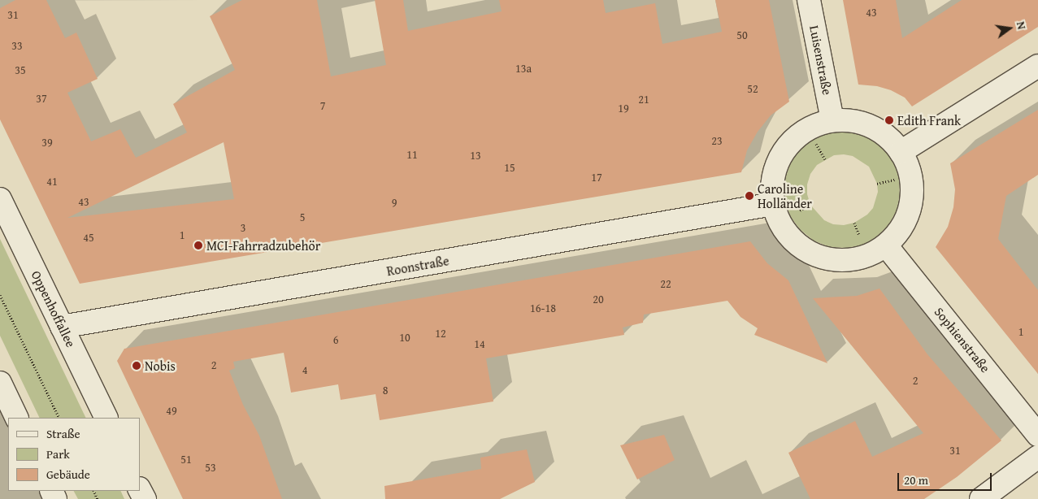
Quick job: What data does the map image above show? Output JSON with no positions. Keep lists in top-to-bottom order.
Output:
{
  "streets": {
    "street": [
      "Luisenstraße",
      "Roonstraße",
      "Oppenhoffallee",
      "Sophienstraße"
    ]
  },
  "crossings": [
    ["Luisenstraße", "Roonstraße"],
    ["Luisenstraße", "Sophienstraße"],
    ["Roonstraße", "Oppenhoffallee"],
    ["Roonstraße", "Sophienstraße"]
  ],
  "places": [
    "Edith Frank",
    "Caroline Holländer",
    "MCI-Fahrradzubehör",
    "Nobis"
  ],
  "house_numbers": [
    "43",
    "31",
    "50",
    "33",
    "13a",
    "35",
    "52",
    "37",
    "21",
    "7",
    "19",
    "23",
    "39",
    "11",
    "13",
    "15",
    "17",
    "41",
    "43",
    "9",
    "5",
    "3",
    "1",
    "45",
    "22",
    "20",
    "16-18",
    "1",
    "12",
    "10",
    "6",
    "14",
    "2",
    "4",
    "2",
    "8",
    "49",
    "31",
    "51",
    "53"
  ],
  "legend": ["Straße", "Park", "Gebäude"],
  "scale_bar": "20 m",
  "north": "right"
}
